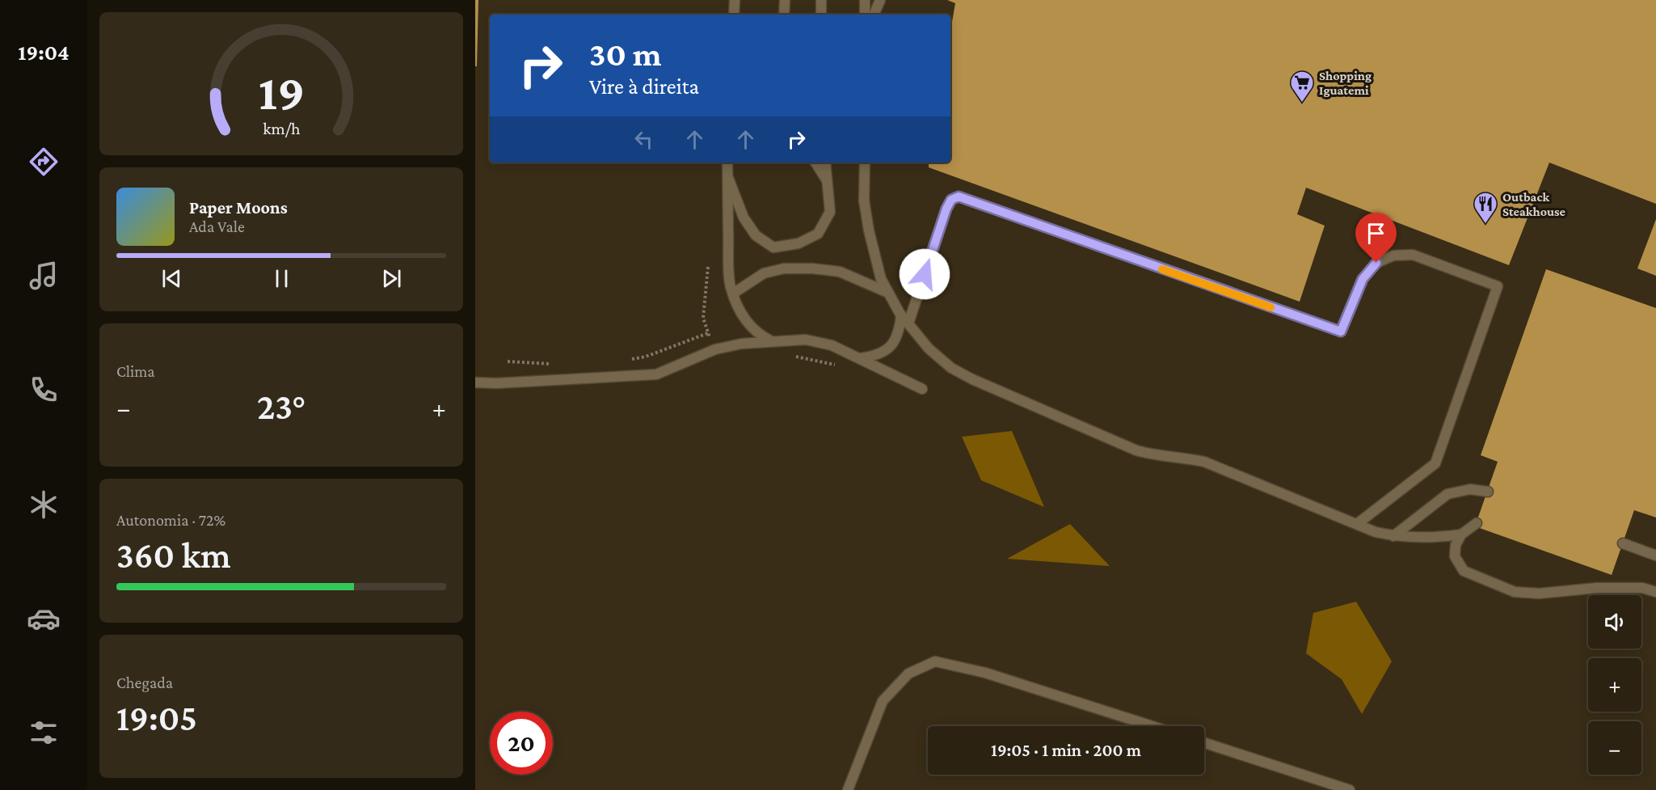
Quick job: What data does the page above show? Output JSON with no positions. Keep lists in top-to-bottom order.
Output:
{
  "places": {
    "supermarket": ["Shopping Iguatemi"],
    "restaurant": ["Outback Steakhouse"]
  },
  "page": {
    "tabs": "19:04",
    "turn": ["30 m", "Vire à direita"],
    "song": ["Paper Moons", "Ada Vale"],
    "tile": [
      "Clima",
      ["Autonomia · 72%", "360 km"],
      ["Chegada", "19:05"]
    ],
    "heat": ["−", "23°", "+"],
    "map_buttons": ["+", "−"],
    "limit": "20",
    "trip": "19:05 · 1 min · 200 m",
    "gauge": ["19", "km/h"]
  }
}
